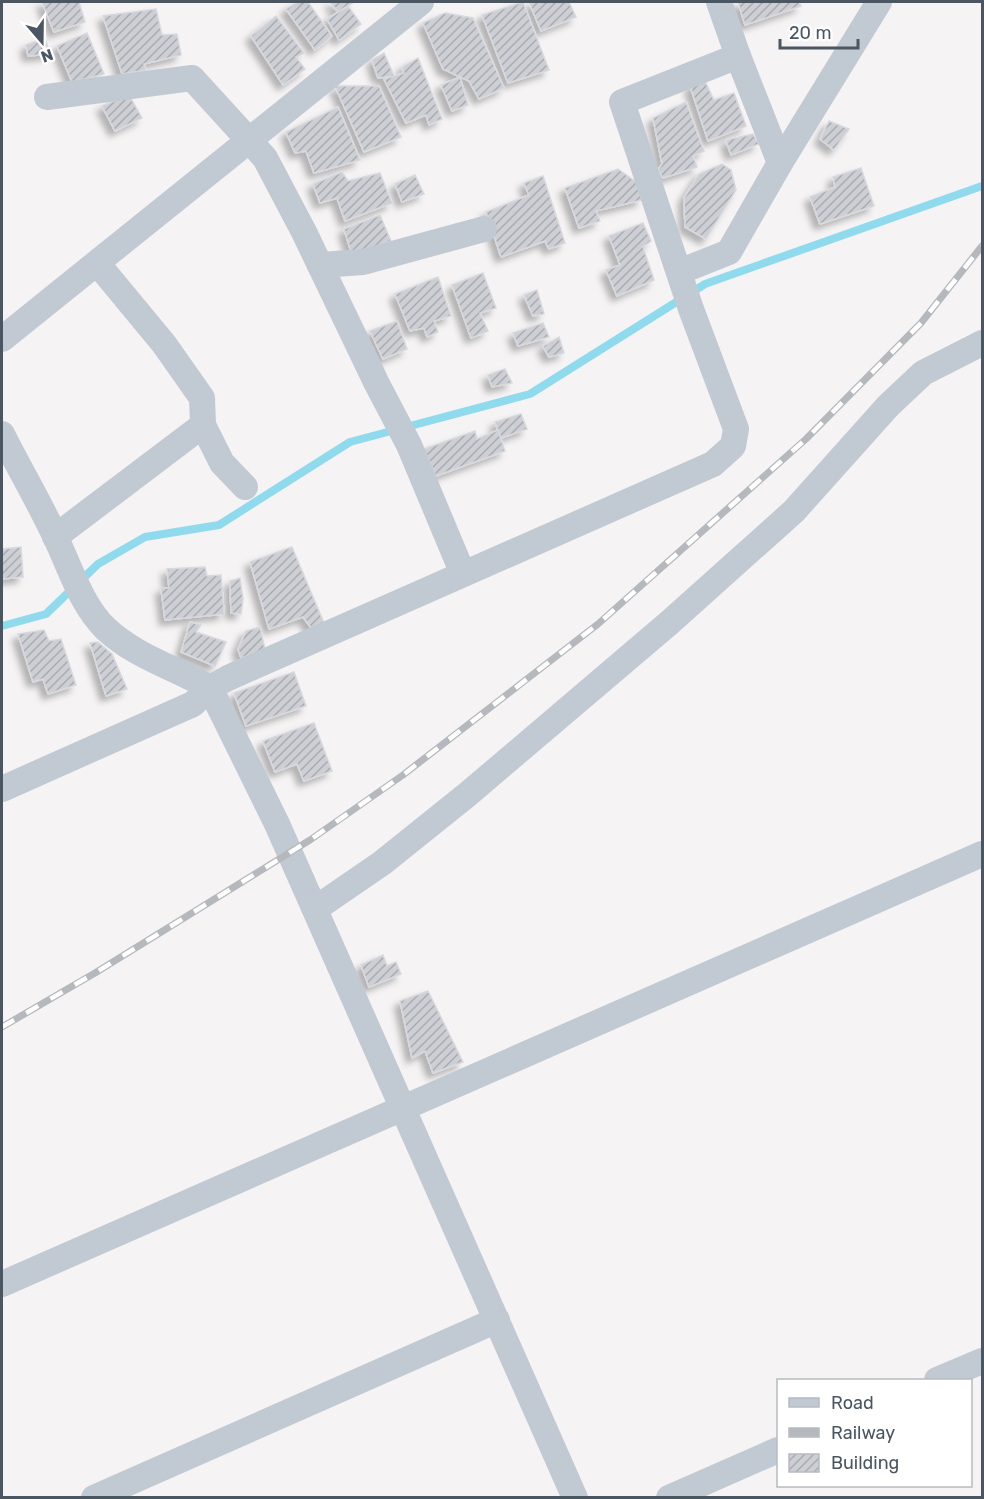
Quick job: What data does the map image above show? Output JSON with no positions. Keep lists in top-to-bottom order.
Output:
{
  "legend": ["Road", "Railway", "Building"],
  "scale_bar": "20 m",
  "north": "bottom"
}
